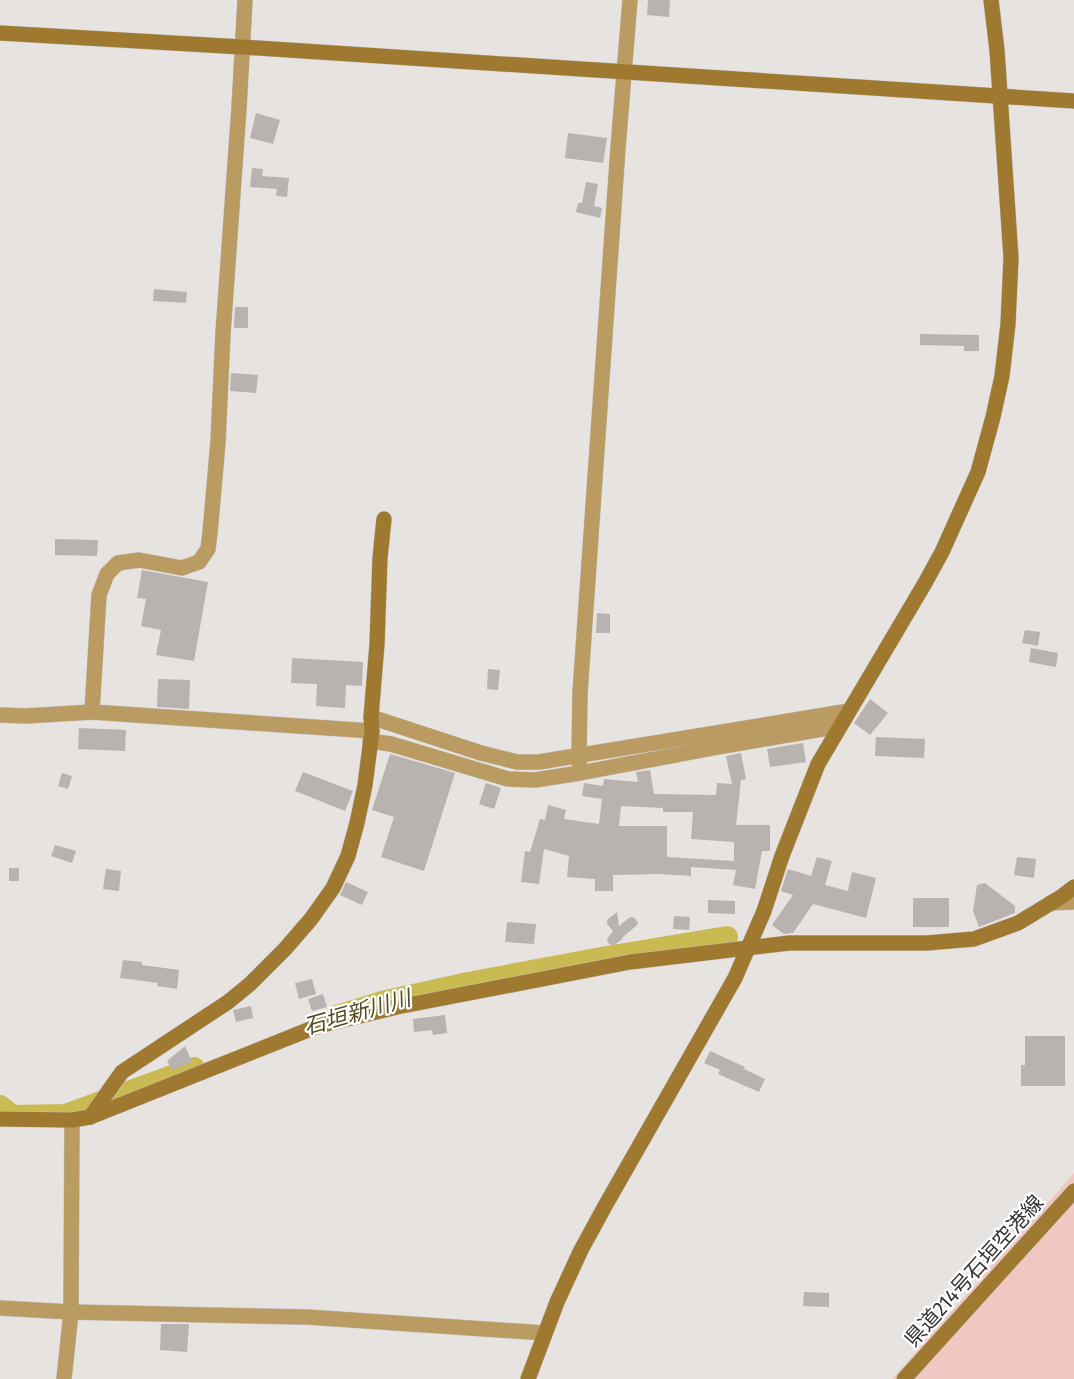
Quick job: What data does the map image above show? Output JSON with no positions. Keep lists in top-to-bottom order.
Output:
{
  "streets": {
    "street": ["県道214号石垣空港線"]
  },
  "water": ["石垣新川川"]
}
